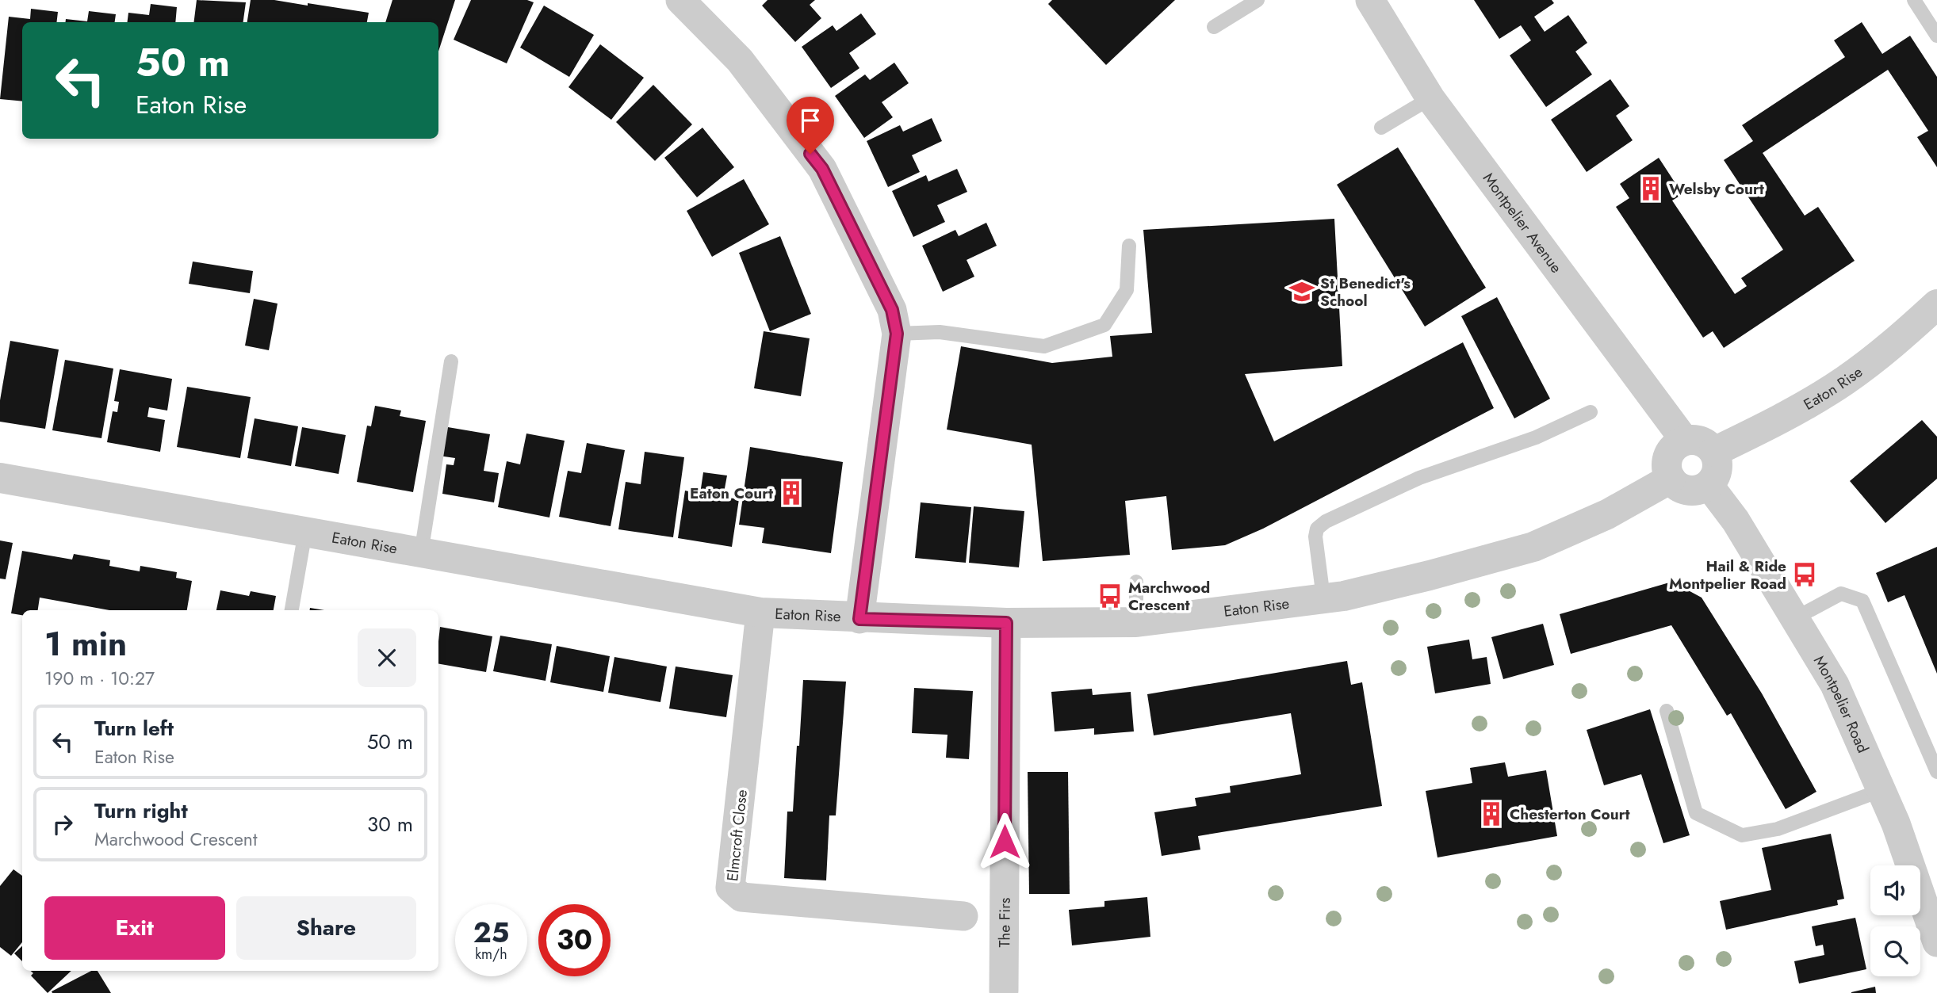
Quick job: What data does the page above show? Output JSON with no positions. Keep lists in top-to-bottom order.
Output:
{
  "streets": {
    "street": [
      "Montpelier Avenue",
      "Eaton Rise",
      "Montpelier Road",
      "Elmcroft Close",
      "The Firs"
    ]
  },
  "crossings": [
    ["Montpelier Avenue", "Eaton Rise"],
    ["Montpelier Avenue", "Montpelier Road"],
    ["Eaton Rise", "Montpelier Road"],
    ["Eaton Rise", "Elmcroft Close"],
    ["Eaton Rise", "The Firs"]
  ],
  "places": {
    "building": ["Welsby Court", "Eaton Court", "Chesterton Court"],
    "school or university": ["St Benedict's School"],
    "bus stop": ["Hail & Ride Montpelier Road", "Marchwood Crescent"]
  },
  "page": {
    "turn": ["50 m", "Eaton Rise"],
    "heading": ["1 min", "190 m · 10:27"],
    "list": [
      {
        "name": "Turn left",
        "note": "Eaton Rise",
        "value": "50 m"
      },
      {
        "name": "Turn right",
        "note": "Marchwood Crescent",
        "value": "30 m"
      }
    ],
    "buttons": ["Exit", "Share"],
    "speed": "25 km/h",
    "limit": "30"
  }
}
